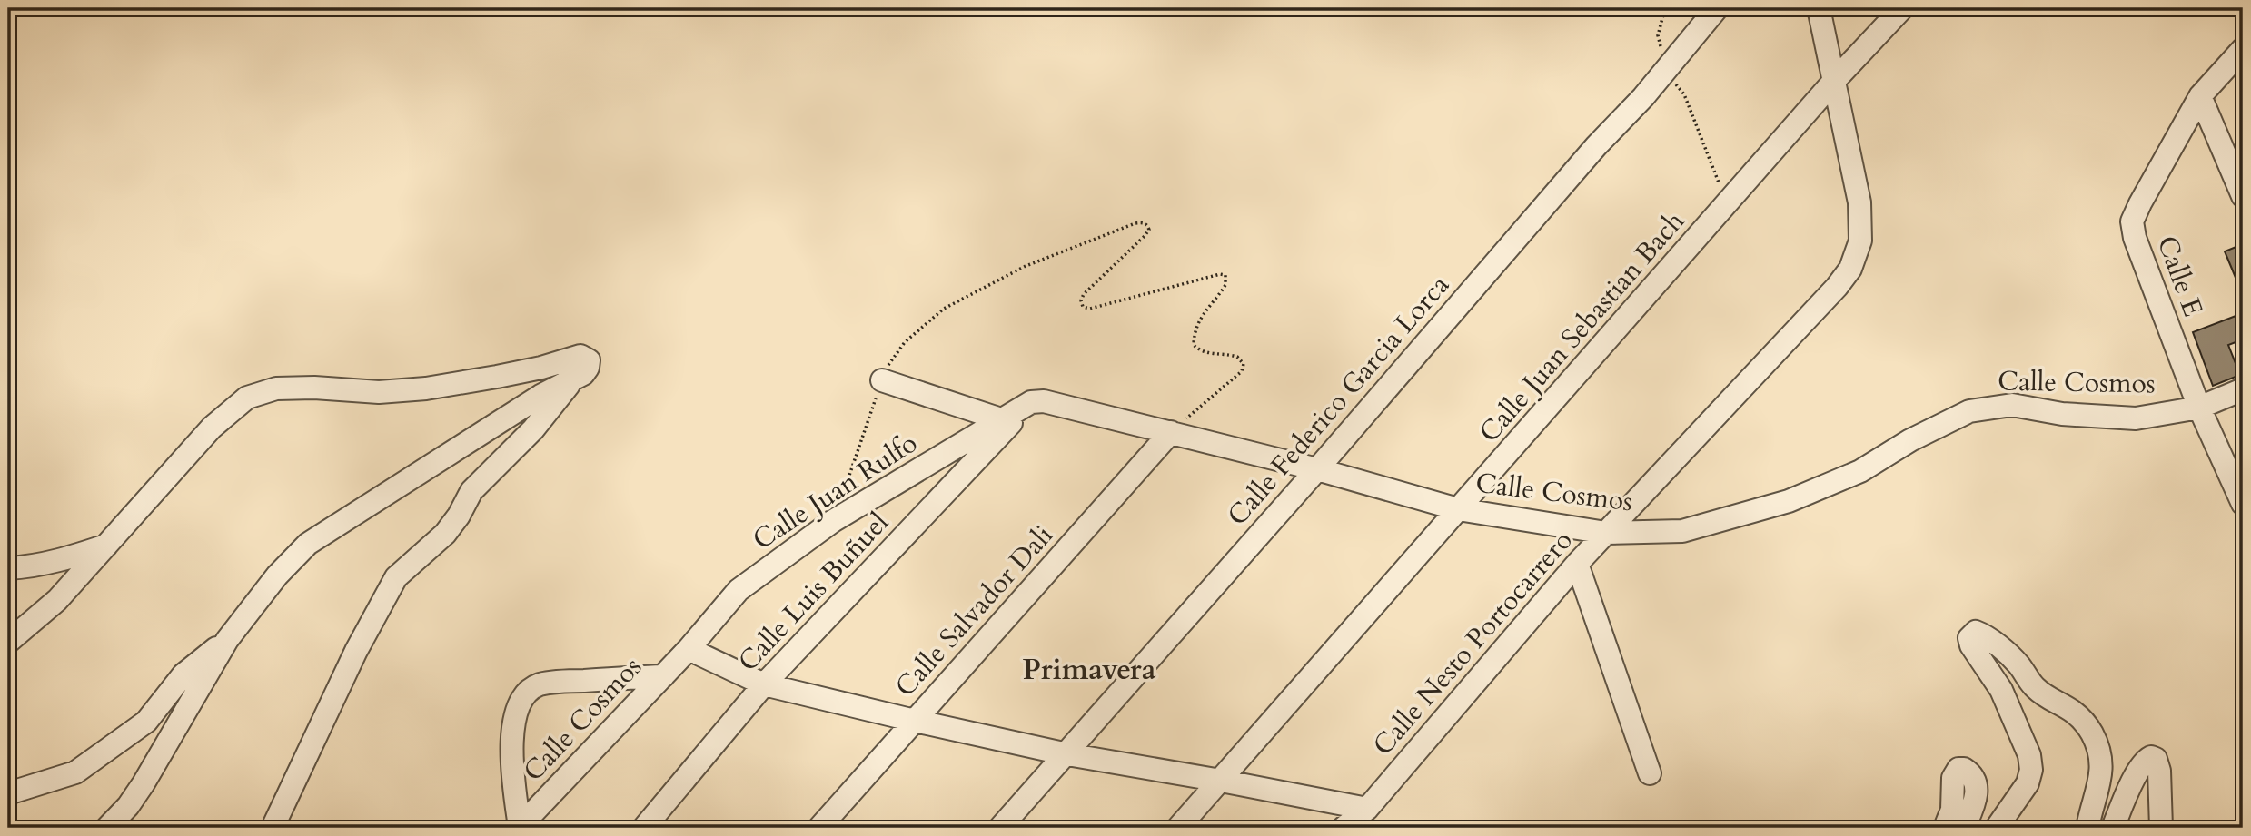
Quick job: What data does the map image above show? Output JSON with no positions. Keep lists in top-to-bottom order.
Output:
{
  "streets": {
    "street": [
      "Calle E",
      "Calle Juan Sebastian Bach",
      "Calle Cosmos",
      "Calle Federico Garcia Lorca",
      "Calle Juan Rulfo",
      "Calle Luis Buñuel",
      "Calle Salvador Dali",
      "Calle Nesto Portocarrero"
    ]
  },
  "crossings": [
    ["Calle E", "Calle Cosmos"],
    ["Calle Juan Sebastian Bach", "Calle Cosmos"],
    ["Calle Juan Sebastian Bach", "Calle Nesto Portocarrero"],
    ["Calle Cosmos", "Calle Federico Garcia Lorca"],
    ["Calle Cosmos", "Calle Juan Rulfo"],
    ["Calle Cosmos", "Calle Luis Buñuel"],
    ["Calle Cosmos", "Calle Salvador Dali"],
    ["Calle Cosmos", "Calle Nesto Portocarrero"],
    ["Calle Juan Rulfo", "Calle Luis Buñuel"]
  ],
  "districts": ["Primavera"]
}
